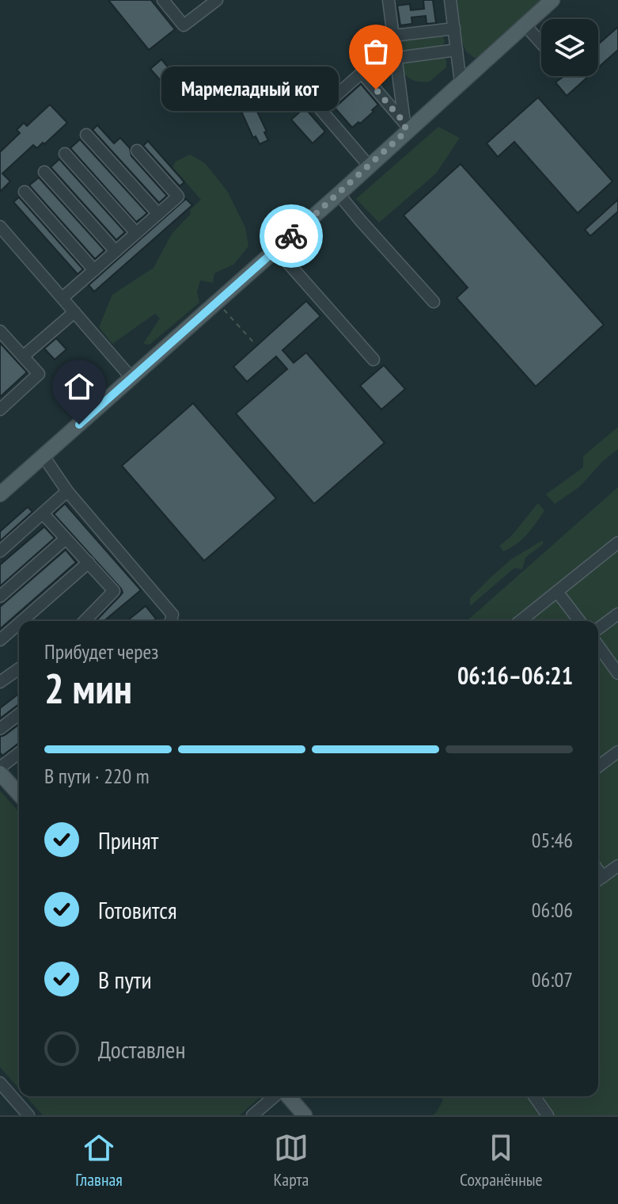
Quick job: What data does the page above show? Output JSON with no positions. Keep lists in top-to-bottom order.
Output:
{
  "places": ["Мармеладный кот"],
  "page": {
    "bubble": "Мармеладный кот",
    "heading": ["2 мин", "Прибудет через", "06:16–06:21"],
    "bar": "В пути · 220 m",
    "list": [
      ["Принят", "05:46"],
      ["Готовится", "06:06"],
      ["В пути", "06:07"],
      "Доставлен"
    ],
    "tabs": ["Главная", "Карта", "Сохранённые"]
  }
}
